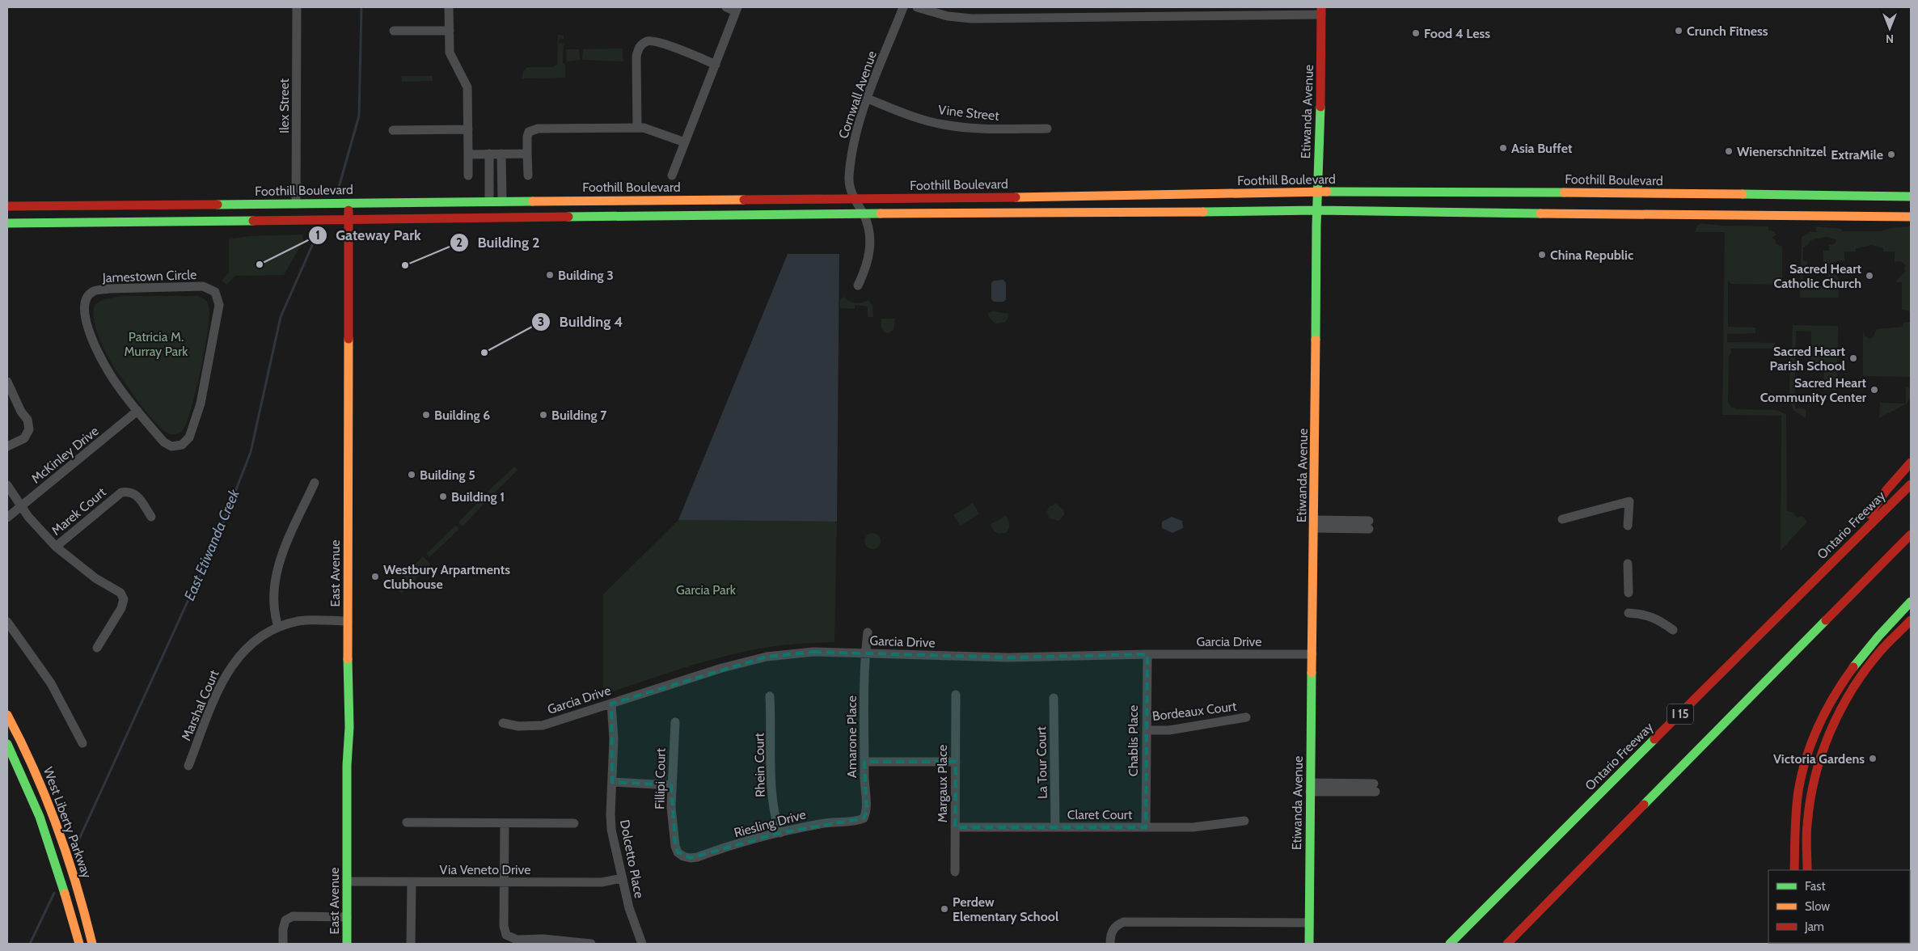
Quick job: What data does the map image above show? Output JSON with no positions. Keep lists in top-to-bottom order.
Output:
{
  "streets": {
    "main road": [
      "Etiwanda Avenue",
      "Foothill Boulevard",
      "Ontario Freeway",
      "East Avenue",
      "I 15",
      "West Liberty Parkway"
    ],
    "street": [
      "Cornwall Avenue",
      "Ilex Street",
      "Vine Street",
      "Jamestown Circle",
      "McKinley Drive",
      "Marek Court",
      "Garcia Drive",
      "Marshal Court",
      "Bordeaux Court",
      "Amarone Place",
      "Chablis Place",
      "La Tour Court",
      "Rhein Court",
      "Fillipi Court",
      "Margaux Place",
      "Claret Court",
      "Riesling Drive",
      "Dolcetto Place",
      "Via Veneto Drive"
    ]
  },
  "crossings": [
    ["Cornwall Avenue", "Vine Street"],
    ["Cornwall Avenue", "Foothill Boulevard"],
    ["Ilex Street", "Foothill Boulevard"],
    ["Etiwanda Avenue", "Foothill Boulevard"],
    ["Etiwanda Avenue", "Garcia Drive"],
    ["Foothill Boulevard", "East Avenue"],
    ["Jamestown Circle", "McKinley Drive"],
    ["East Avenue", "Marshal Court"],
    ["East Avenue", "Via Veneto Drive"],
    ["Garcia Drive", "Amarone Place"],
    ["Garcia Drive", "Chablis Place"],
    ["Garcia Drive", "Dolcetto Place"],
    ["Bordeaux Court", "Chablis Place"],
    ["Amarone Place", "Riesling Drive"],
    ["Chablis Place", "Claret Court"],
    ["La Tour Court", "Claret Court"],
    ["Rhein Court", "Riesling Drive"],
    ["Fillipi Court", "Riesling Drive"],
    ["Margaux Place", "Claret Court"],
    ["Dolcetto Place", "Via Veneto Drive"]
  ],
  "water": ["East Etiwanda Creek"],
  "parks": ["Patricia M. Murray Park", "Garcia Park"],
  "places": [
    "Crunch Fitness",
    "Food 4 Less",
    "Asia Buffet",
    "Wienerschnitzel",
    "ExtraMile",
    "China Republic",
    "Gateway Park",
    "Building 2",
    "Building 3",
    "Sacred Heart Catholic Church",
    "Building 4",
    "Sacred Heart Parish School",
    "Sacred Heart Community Center",
    "Building 6",
    "Building 7",
    "Building 5",
    "Building 1",
    "Westbury Arpartments Clubhouse",
    "Victoria Gardens",
    "Perdew Elementary School"
  ],
  "legend": ["Fast", "Slow", "Jam"],
  "north": "bottom"
}
